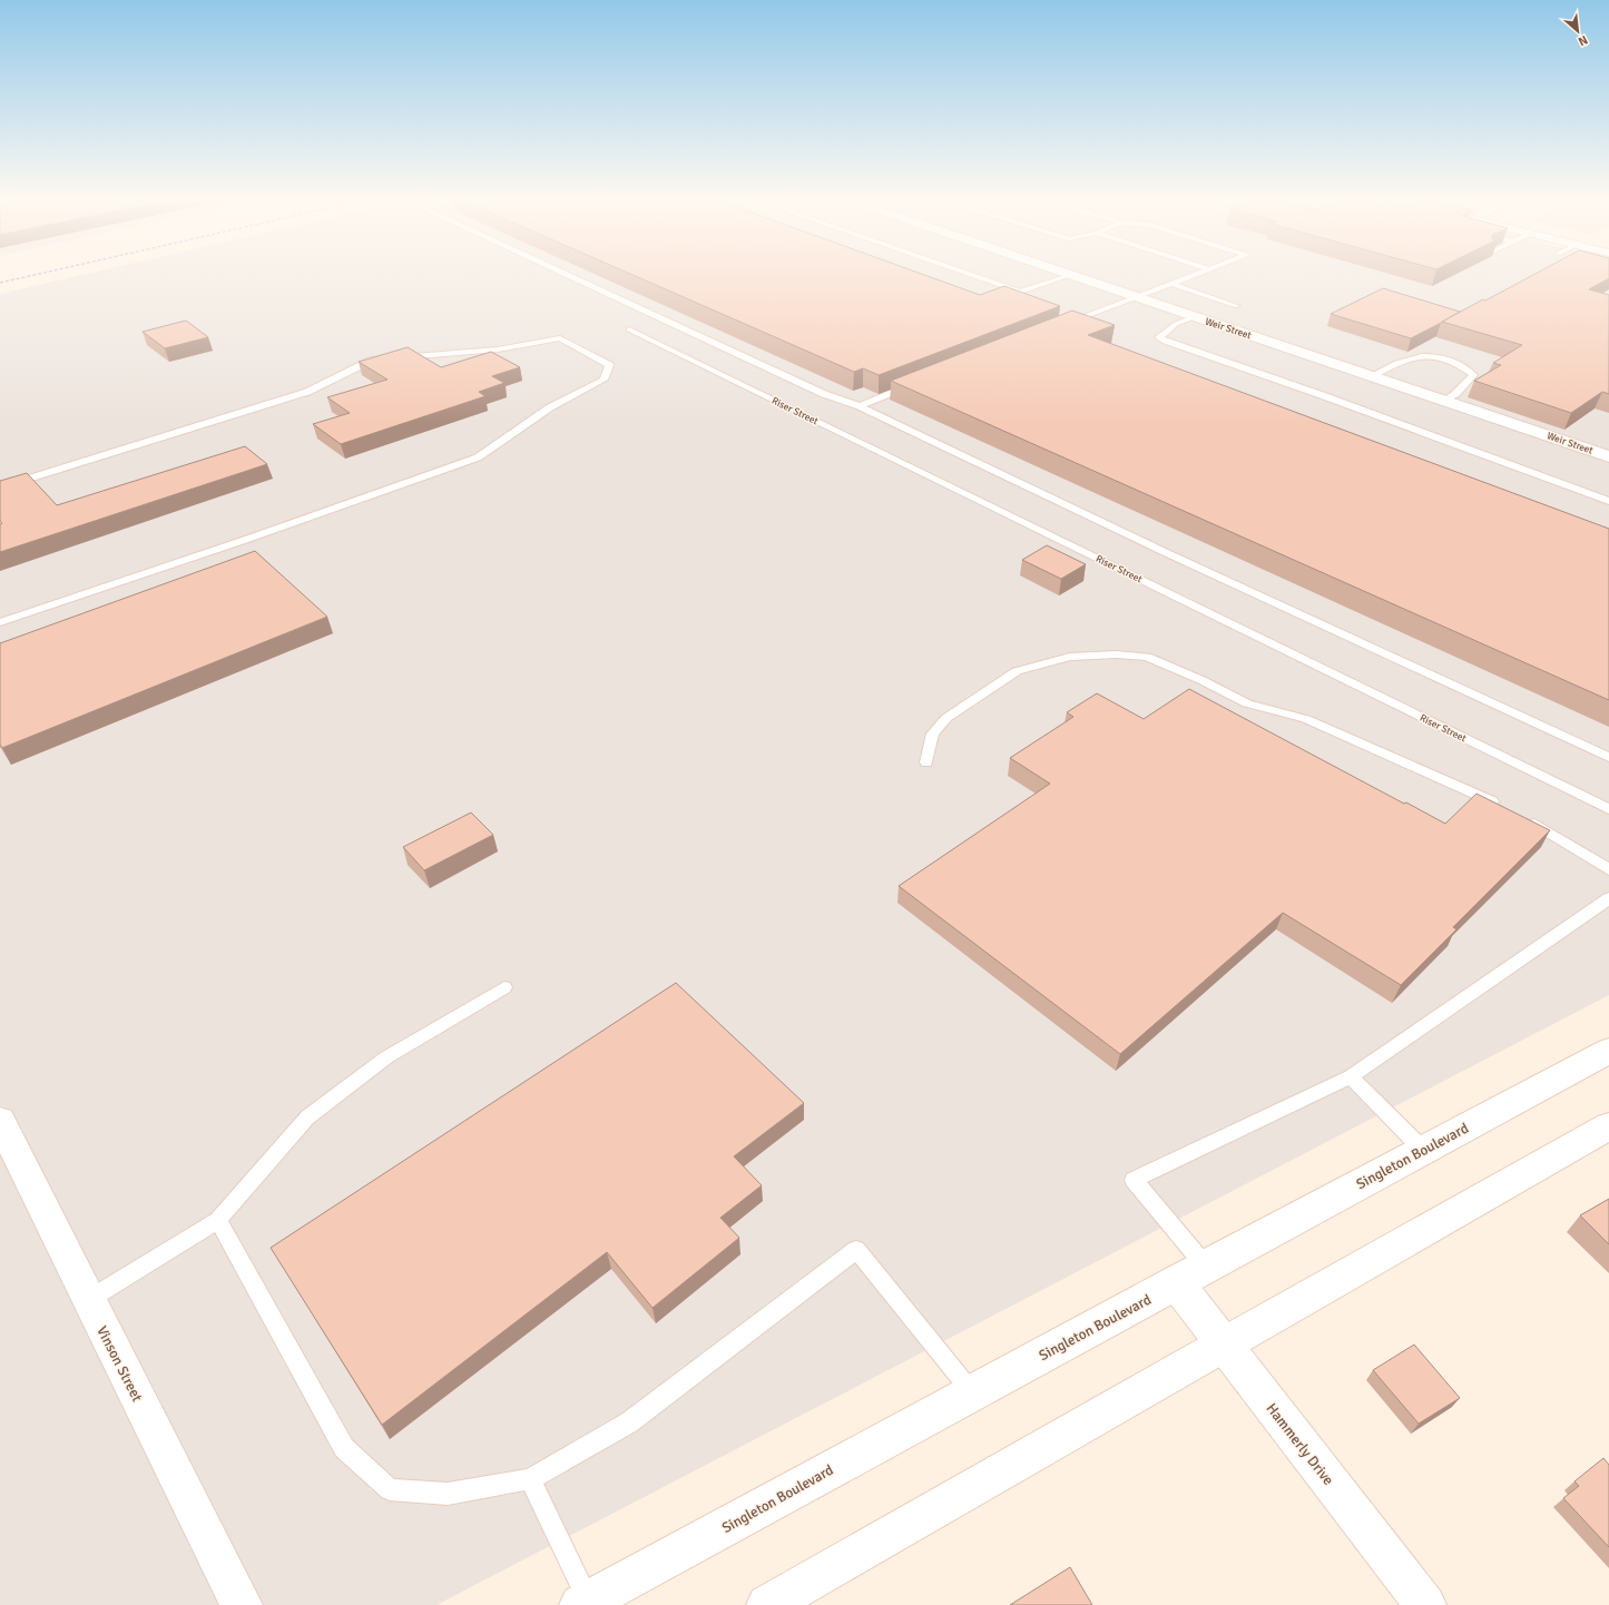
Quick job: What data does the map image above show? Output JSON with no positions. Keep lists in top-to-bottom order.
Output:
{
  "streets": {
    "street": [
      "Weir Street",
      "Singleton Boulevard",
      "Vinson Street",
      "Hammerly Drive"
    ],
    "lane": ["Riser Street"]
  },
  "crossings": [
    ["Singleton Boulevard", "Hammerly Drive"]
  ],
  "north": "bottom right"
}
